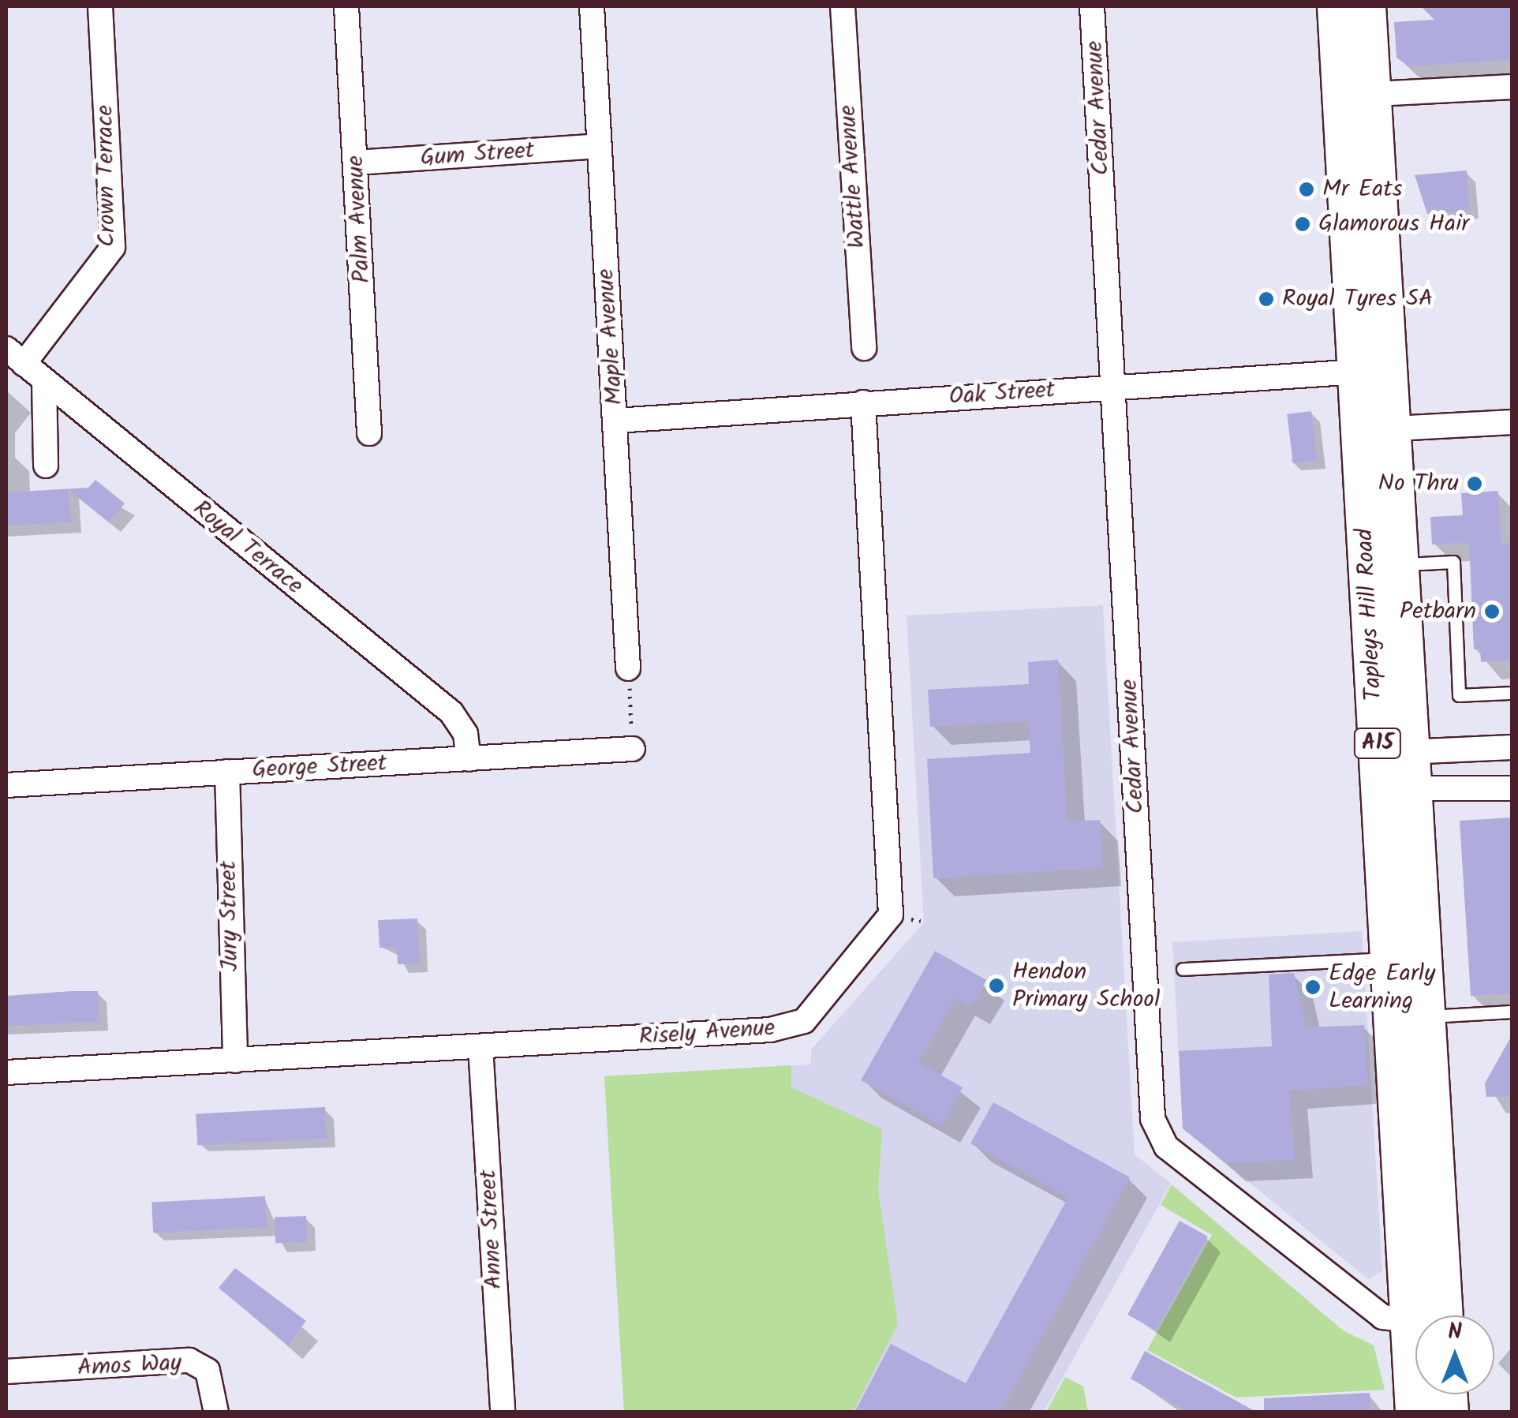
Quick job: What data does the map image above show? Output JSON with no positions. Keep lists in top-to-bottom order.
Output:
{
  "streets": {
    "main road": ["Tapleys Hill Road", "A15"],
    "street": [
      "Cedar Avenue",
      "Gum Street",
      "Crown Terrace",
      "Wattle Avenue",
      "Palm Avenue",
      "Maple Avenue",
      "Oak Street",
      "Royal Terrace",
      "George Street",
      "Jury Street",
      "Risely Avenue",
      "Anne Street",
      "Amos Way"
    ]
  },
  "crossings": [
    ["Cedar Avenue", "Oak Street"],
    ["Gum Street", "Palm Avenue"],
    ["Gum Street", "Maple Avenue"],
    ["Crown Terrace", "Royal Terrace"],
    ["Maple Avenue", "Oak Street"],
    ["Oak Street", "Tapleys Hill Road"],
    ["Oak Street", "Risely Avenue"],
    ["Royal Terrace", "George Street"],
    ["George Street", "Jury Street"],
    ["Jury Street", "Risely Avenue"],
    ["Risely Avenue", "Anne Street"]
  ],
  "places": [
    "Mr Eats",
    "Glamorous Hair",
    "Royal Tyres SA",
    "No Thru",
    "Petbarn",
    "Hendon Primary School",
    "Edge Early Learning"
  ],
  "north": "top"
}
